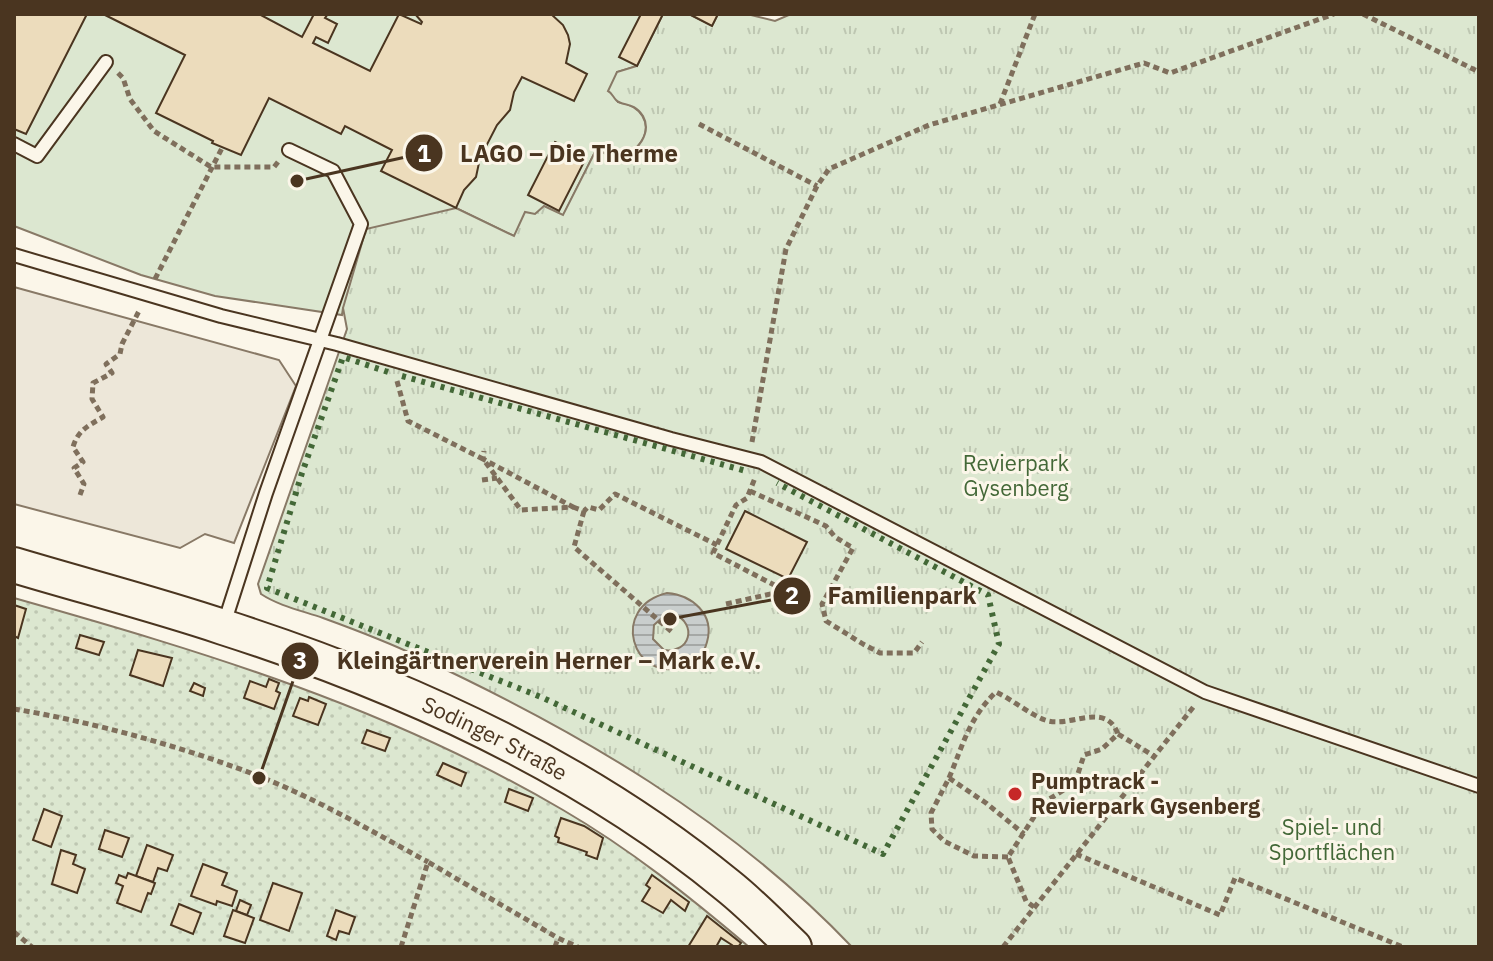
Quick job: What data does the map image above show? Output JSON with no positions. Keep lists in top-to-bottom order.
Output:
{
  "streets": {
    "main road": ["Sodinger Straße"]
  },
  "parks": ["Revierpark Gysenberg", "Spiel- und Sportflächen"],
  "places": [
    "LAGO – Die Therme",
    "Familienpark",
    "Kleingärtnerverein Herner – Mark e.V.",
    "Pumptrack - Revierpark Gysenberg"
  ]
}
